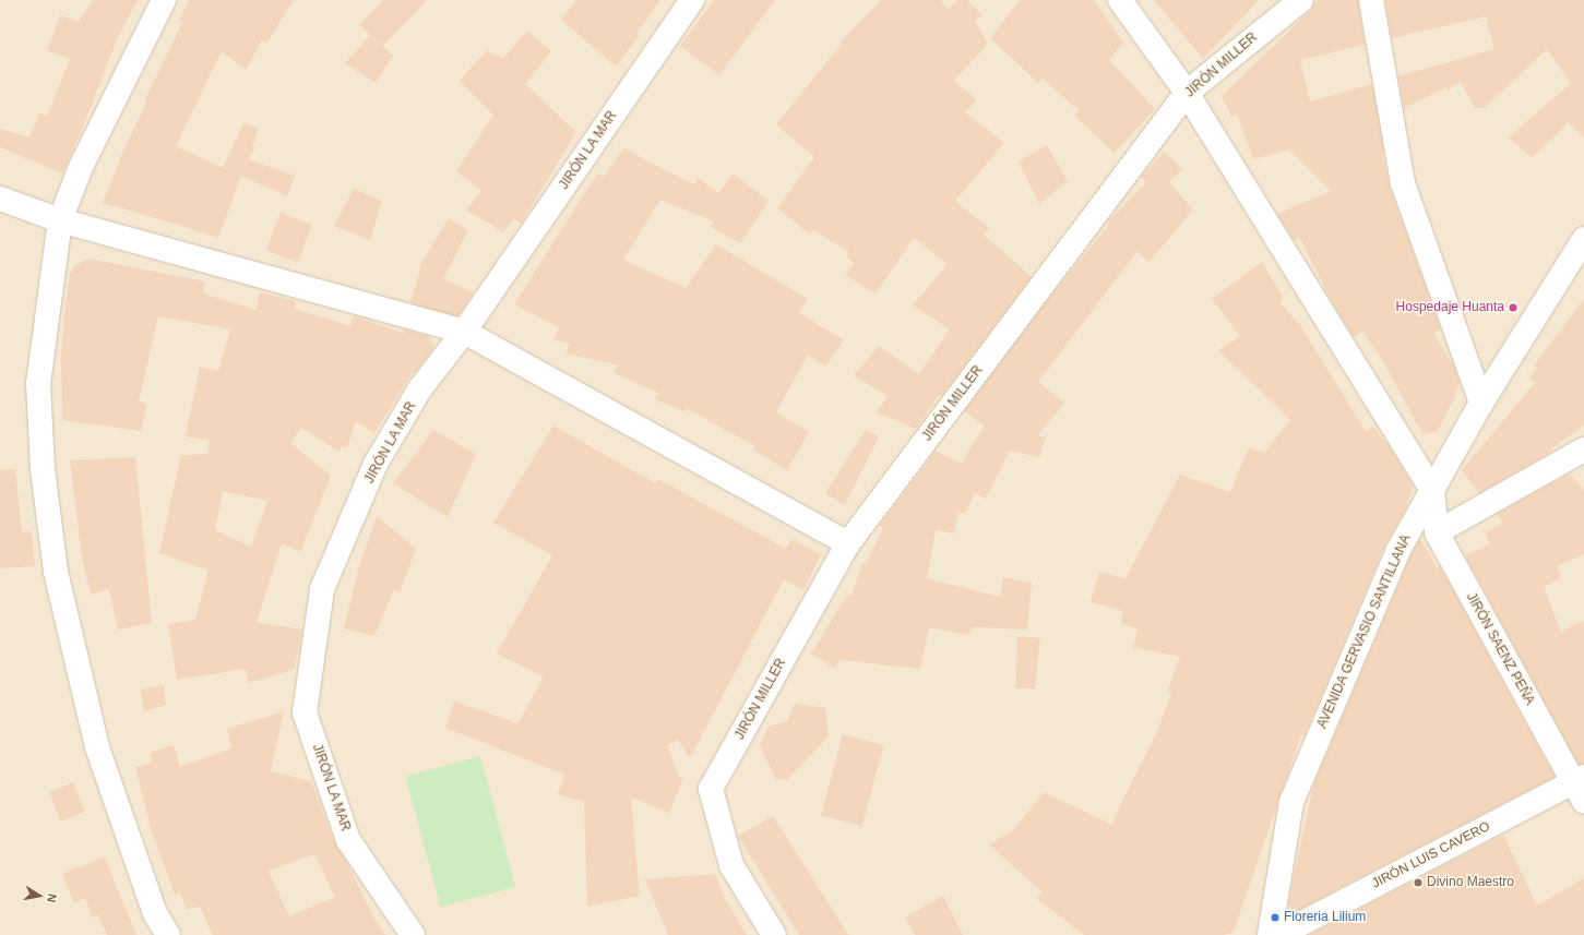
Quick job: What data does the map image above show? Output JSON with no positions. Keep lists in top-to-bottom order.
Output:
{
  "streets": {
    "street": [
      "JIRÓN MILLER",
      "JIRÓN LA MAR",
      "AVENIDA GERVASIO SANTILLANA",
      "JIRÓN SAENZ PEÑA",
      "JIRÓN LUIS CAVERO"
    ]
  },
  "crossings": [
    ["AVENIDA GERVASIO SANTILLANA", "JIRÓN SAENZ PEÑA"],
    ["JIRÓN SAENZ PEÑA", "JIRÓN LUIS CAVERO"]
  ],
  "places": ["Hospedaje Huanta", "Divino Maestro", "Floreria Lilium"],
  "north": "right"
}
